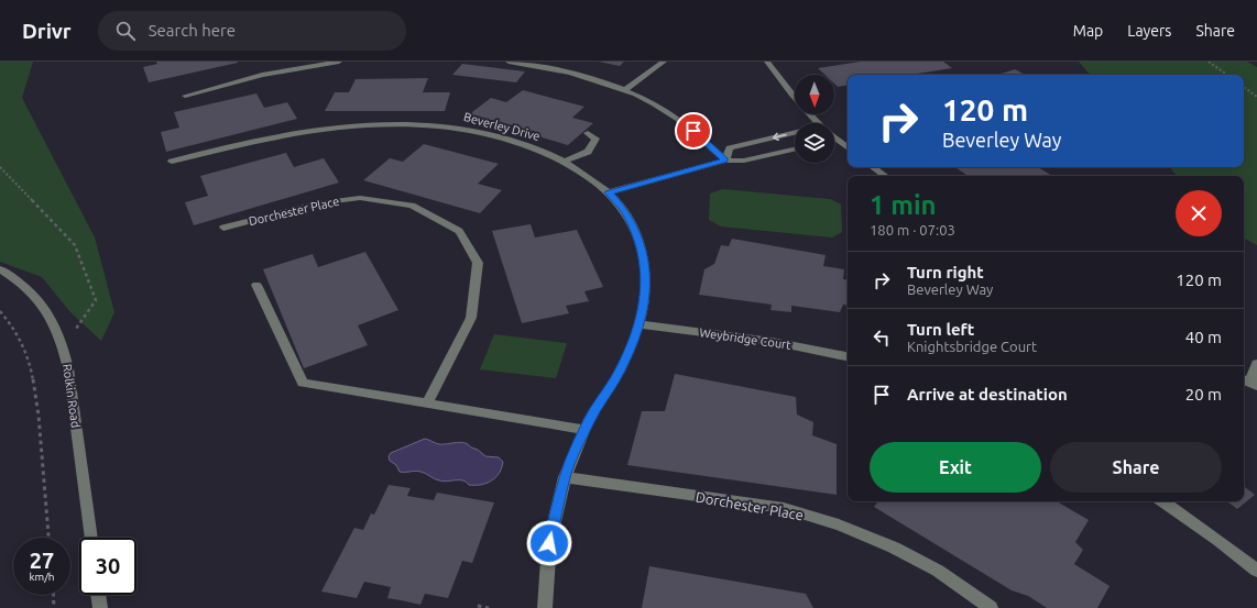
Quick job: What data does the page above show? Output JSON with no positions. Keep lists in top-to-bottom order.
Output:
{
  "streets": {
    "street": [
      "Beverley Drive",
      "Dorchester Place",
      "Weybridge Court",
      "Rolkin Road"
    ]
  },
  "crossings": [
    ["Beverley Drive", "Dorchester Place"],
    ["Beverley Drive", "Weybridge Court"]
  ],
  "north": "bottom",
  "page": {
    "header": "Drivr",
    "search": "Search here",
    "nav": ["Map", "Layers", "Share"],
    "turn": ["120 m", "Beverley Way"],
    "heading": ["1 min", "180 m · 07:03"],
    "list": [
      {
        "name": "Turn right",
        "note": "Beverley Way",
        "value": "120 m"
      },
      {
        "name": "Turn left",
        "note": "Knightsbridge Court",
        "value": "40 m"
      },
      {
        "name": "Arrive at destination",
        "value": "20 m"
      }
    ],
    "buttons": ["Exit", "Share"],
    "speed": "27 km/h",
    "limit": "30"
  }
}
